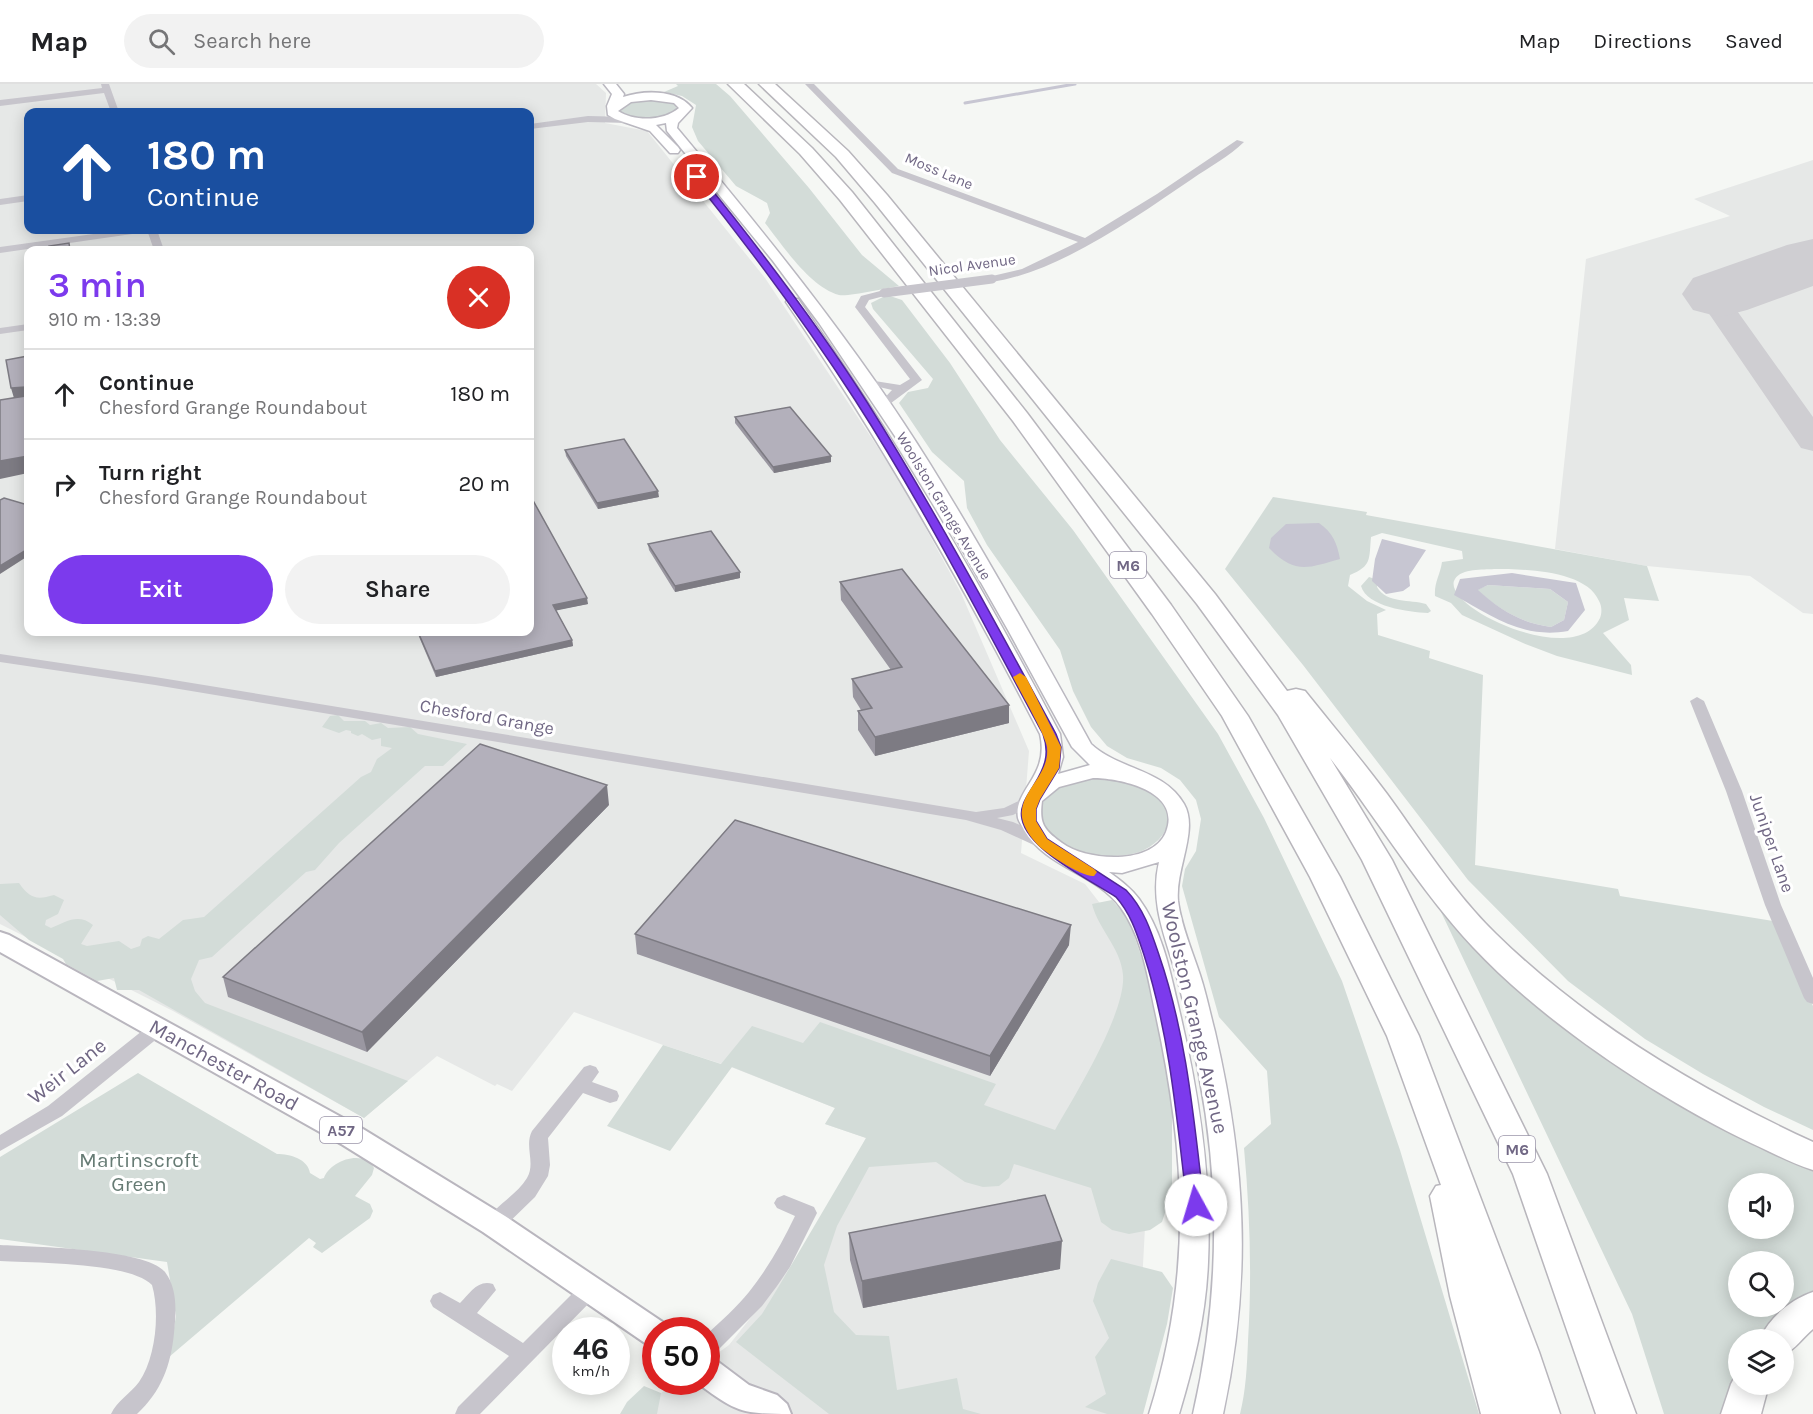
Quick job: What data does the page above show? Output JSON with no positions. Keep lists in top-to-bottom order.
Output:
{
  "streets": {
    "highway": ["M6"],
    "main road": ["Woolston Grange Avenue", "Manchester Road", "A57"],
    "street": [
      "Moss Lane",
      "Nicol Avenue",
      "Chesford Grange",
      "Juniper Lane",
      "Weir Lane"
    ]
  },
  "crossings": [
    ["Moss Lane", "Nicol Avenue"],
    ["Nicol Avenue", "Woolston Grange Avenue"],
    ["Woolston Grange Avenue", "Chesford Grange"],
    ["Manchester Road", "Weir Lane"]
  ],
  "parks": ["Martinscroft Green"],
  "page": {
    "header": "Map",
    "search": "Search here",
    "nav": ["Map", "Directions", "Saved"],
    "turn": ["180 m", "Continue"],
    "heading": ["3 min", "910 m · 13:39"],
    "list": [
      {
        "name": "Continue",
        "note": "Chesford Grange Roundabout",
        "value": "180 m"
      },
      {
        "name": "Turn right",
        "note": "Chesford Grange Roundabout",
        "value": "20 m"
      }
    ],
    "buttons": ["Exit", "Share"],
    "speed": "46 km/h",
    "limit": "50"
  }
}
